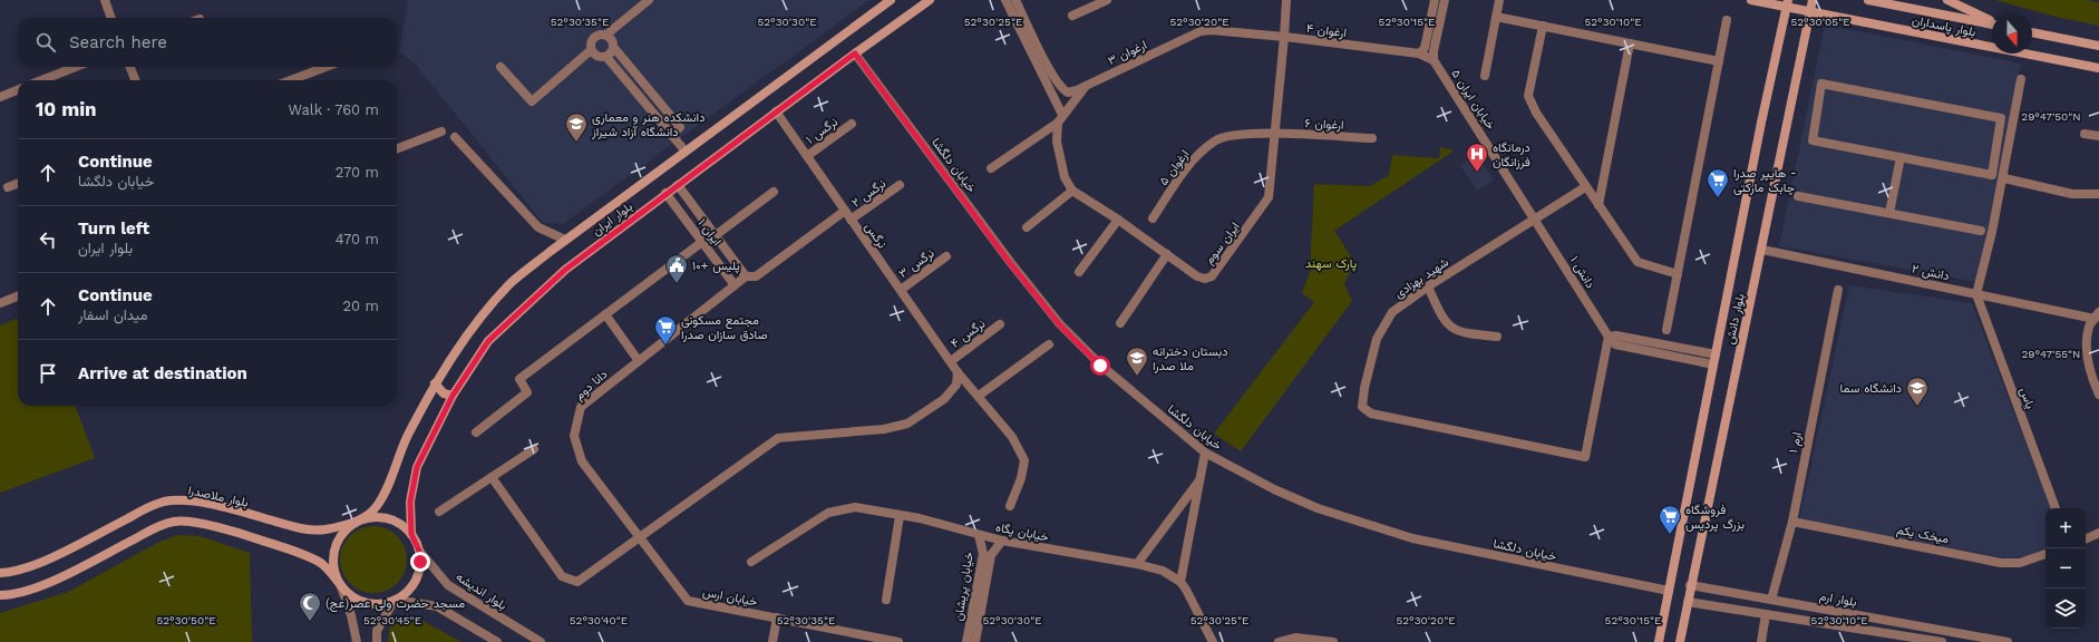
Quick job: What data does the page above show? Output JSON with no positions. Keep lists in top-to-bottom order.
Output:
{
  "streets": {
    "main road": [
      "بلوار پاسداران",
      "بلوار ایران",
      "بلوار دانش",
      "بلوار ملاصدرا"
    ],
    "street": [
      "ارغوان ۴",
      "ارغوان ۳",
      "خیابان ایران ۵",
      "ارغوان ۶",
      "نرگس ۱",
      "خیابان دلگشا",
      "ارغوان ۵",
      "نرگس ۲",
      "ایران ۱",
      "نرگس",
      "ایران سوم",
      "نرگس ۳",
      "دانش ۱",
      "دانش ۲",
      "شهید بهزادی",
      "نرگس ۴",
      "دانا دوم",
      "یاس",
      "ارم ۱",
      "خیابان پگاه",
      "میخک یکم",
      "خیابان پریشان",
      "بلوار اندیشه",
      "خیابان ارس",
      "بلوار ارم"
    ]
  },
  "crossings": [
    ["بلوار پاسداران", "بلوار دانش"],
    ["ارغوان ۴", "ارغوان ۳"],
    ["ارغوان ۴", "ایران سوم"],
    ["ارغوان ۳", "ایران سوم"],
    ["خیابان ایران ۵", "دانش ۱"],
    ["خیابان ایران ۵", "شهید بهزادی"],
    ["ارغوان ۶", "ارغوان ۵"],
    ["ارغوان ۶", "ایران سوم"],
    ["نرگس ۱", "نرگس"],
    ["خیابان دلگشا", "بلوار ایران"],
    ["خیابان دلگشا", "بلوار دانش"],
    ["ارغوان ۵", "ایران سوم"],
    ["نرگس ۲", "نرگس"],
    ["بلوار ایران", "ایران ۱"],
    ["بلوار ایران", "نرگس"],
    ["بلوار ایران", "بلوار ملاصدرا"],
    ["بلوار ایران", "بلوار اندیشه"],
    ["ایران ۱", "دانا دوم"],
    ["نرگس", "نرگس ۳"],
    ["نرگس", "نرگس ۴"],
    ["نرگس", "دانا دوم"],
    ["دانش ۱", "شهید بهزادی"],
    ["دانش ۱", "بلوار دانش"],
    ["دانش ۲", "بلوار دانش"],
    ["دانش ۲", "یاس"],
    ["بلوار دانش", "بلوار ارم"],
    ["دانا دوم", "خیابان ارس"],
    ["ارم ۱", "میخک یکم"],
    ["ارم ۱", "بلوار ارم"],
    ["بلوار ملاصدرا", "بلوار اندیشه"],
    ["خیابان پگاه", "خیابان پریشان"]
  ],
  "parks": ["پارک سهند"],
  "places": {
    "school or university": ["دانشکده هنر و معماری دانشگاه آزاد شیراز", "دبستان دخترانه ملا صدرا", "دانشگاه سما"],
    "hospital": ["درمانگاه فرزانگان"],
    "supermarket": ["هایپر صدرا - چابک مارکتی", "مجتمع مسکونی صادق سازان صدرا", "فروشگاه بزرگ پردیس"],
    "public building": ["پلیس +۱۰"],
    "mosque": ["مسجد حضرت ولی عصر(عج)"]
  },
  "north": "bottom",
  "page": {
    "search": "Search here",
    "heading": ["10 min", "Walk · 760 m"],
    "list": [
      ["Continue", "خیابان دلگشا", "270 m"],
      ["Turn left", "بلوار ایران", "470 m"],
      ["Continue", "میدان اسفار", "20 m"],
      "Arrive at destination"
    ],
    "map_buttons": ["+", "−"]
  },
  "coordinates": [
    "52°30'35\"E",
    "52°30'30\"E",
    "52°30'25\"E",
    "52°30'20\"E",
    "52°30'15\"E",
    "52°30'10\"E",
    "52°30'05\"E",
    "29°47'50\"N",
    "29°47'55\"N",
    "52°30'50\"E",
    "52°30'45\"E",
    "52°30'40\"E"
  ]
}
